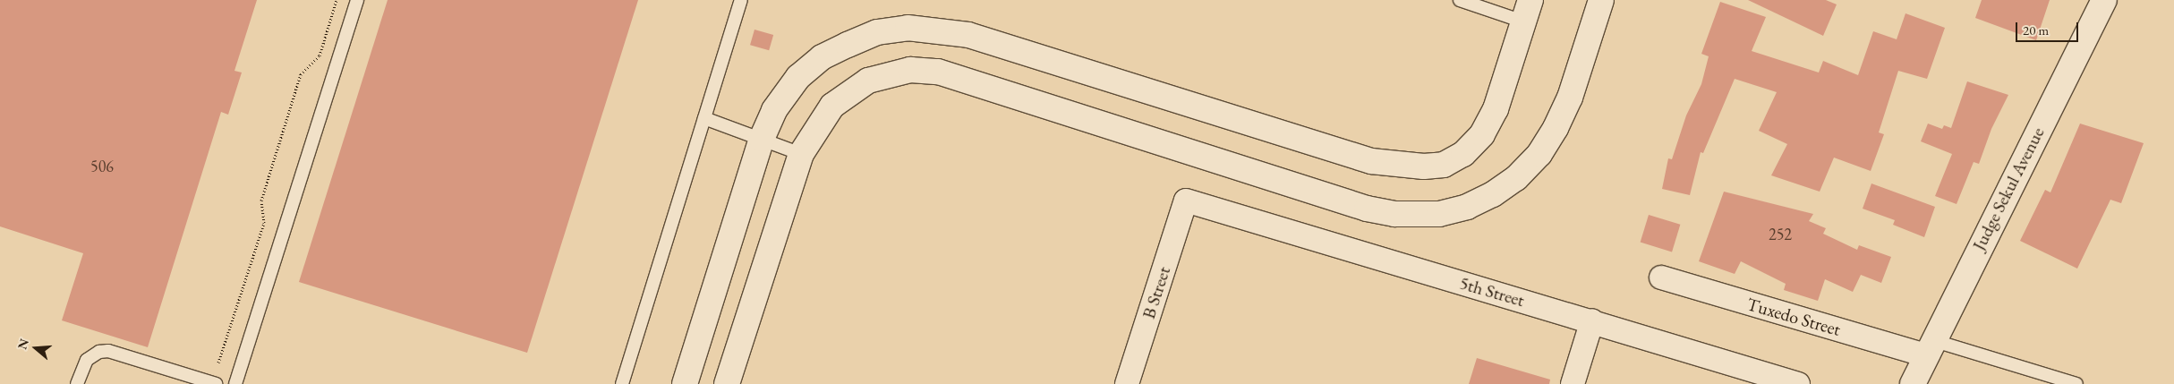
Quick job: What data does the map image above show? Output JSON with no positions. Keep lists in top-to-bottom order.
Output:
{
  "streets": {
    "main road": ["Judge Sekul Avenue"],
    "street": ["5th Street", "B Street", "Tuxedo Street"]
  },
  "crossings": [
    ["Judge Sekul Avenue", "Tuxedo Street"],
    ["5th Street", "B Street"]
  ],
  "house_numbers": ["506", "252"],
  "scale_bar": "20 m",
  "north": "left"
}
